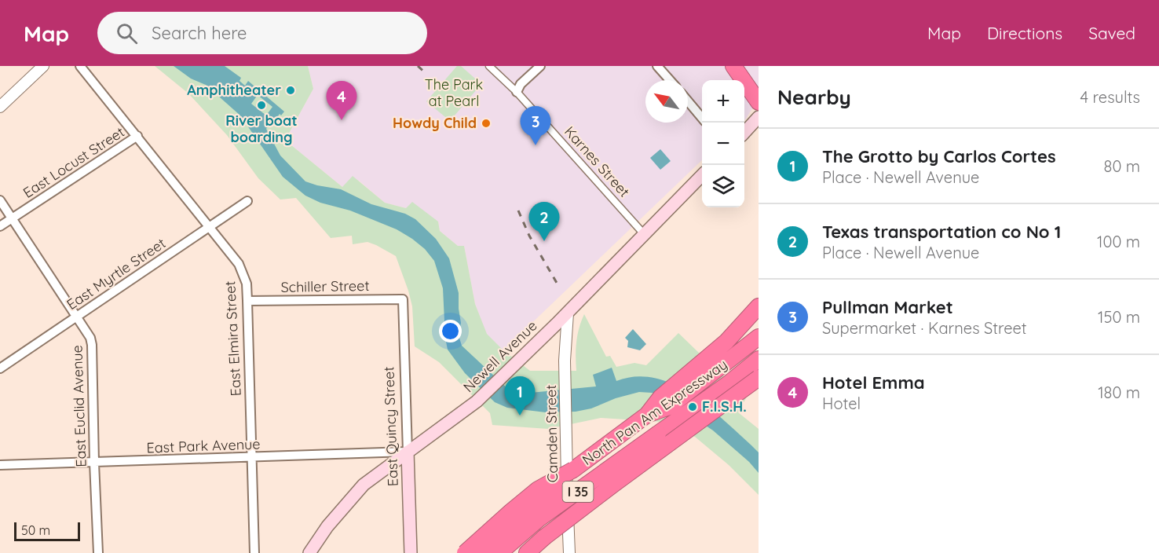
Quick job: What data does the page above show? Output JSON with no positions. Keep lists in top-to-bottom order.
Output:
{
  "streets": {
    "highway": ["North Pan Am Expressway", "I 35"],
    "main road": ["Newell Avenue", "East Quincy Street"],
    "street": [
      "Karnes Street",
      "East Locust Street",
      "East Myrtle Street",
      "Schiller Street",
      "East Elmira Street",
      "East Euclid Avenue",
      "Camden Street",
      "East Park Avenue"
    ]
  },
  "crossings": [
    ["Karnes Street", "Newell Avenue"],
    ["East Locust Street", "East Elmira Street"],
    ["East Locust Street", "East Euclid Avenue"],
    ["East Myrtle Street", "East Elmira Street"],
    ["East Myrtle Street", "East Euclid Avenue"],
    ["Schiller Street", "East Elmira Street"],
    ["Schiller Street", "East Quincy Street"],
    ["East Elmira Street", "East Park Avenue"],
    ["Newell Avenue", "East Quincy Street"],
    ["Newell Avenue", "Camden Street"],
    ["Newell Avenue", "East Park Avenue"],
    ["East Euclid Avenue", "East Park Avenue"],
    ["East Quincy Street", "East Park Avenue"]
  ],
  "parks": ["The Park at Pearl"],
  "places": [
    "Amphitheater",
    "River boat boarding",
    "Howdy Child",
    "F.I.S.H."
  ],
  "scale_bar": "50 m",
  "north": "top left",
  "page": {
    "header": "Map",
    "search": "Search here",
    "nav": ["Map", "Directions", "Saved"],
    "heading": ["Nearby", "4 results"],
    "map_buttons": ["+", "−"],
    "pins": [
      "4",
      "3",
      "2",
      "1"
    ],
    "list": [
      {
        "mark": "1",
        "name": "The Grotto by Carlos Cortes",
        "note": "Place · Newell Avenue",
        "value": "80 m"
      },
      {
        "mark": "2",
        "name": "Texas transportation co No 1",
        "note": "Place · Newell Avenue",
        "value": "100 m"
      },
      {
        "mark": "3",
        "name": "Pullman Market",
        "note": "Supermarket · Karnes Street",
        "value": "150 m"
      },
      {
        "mark": "4",
        "name": "Hotel Emma",
        "note": "Hotel",
        "value": "180 m"
      }
    ],
    "scale": "50 m"
  }
}
